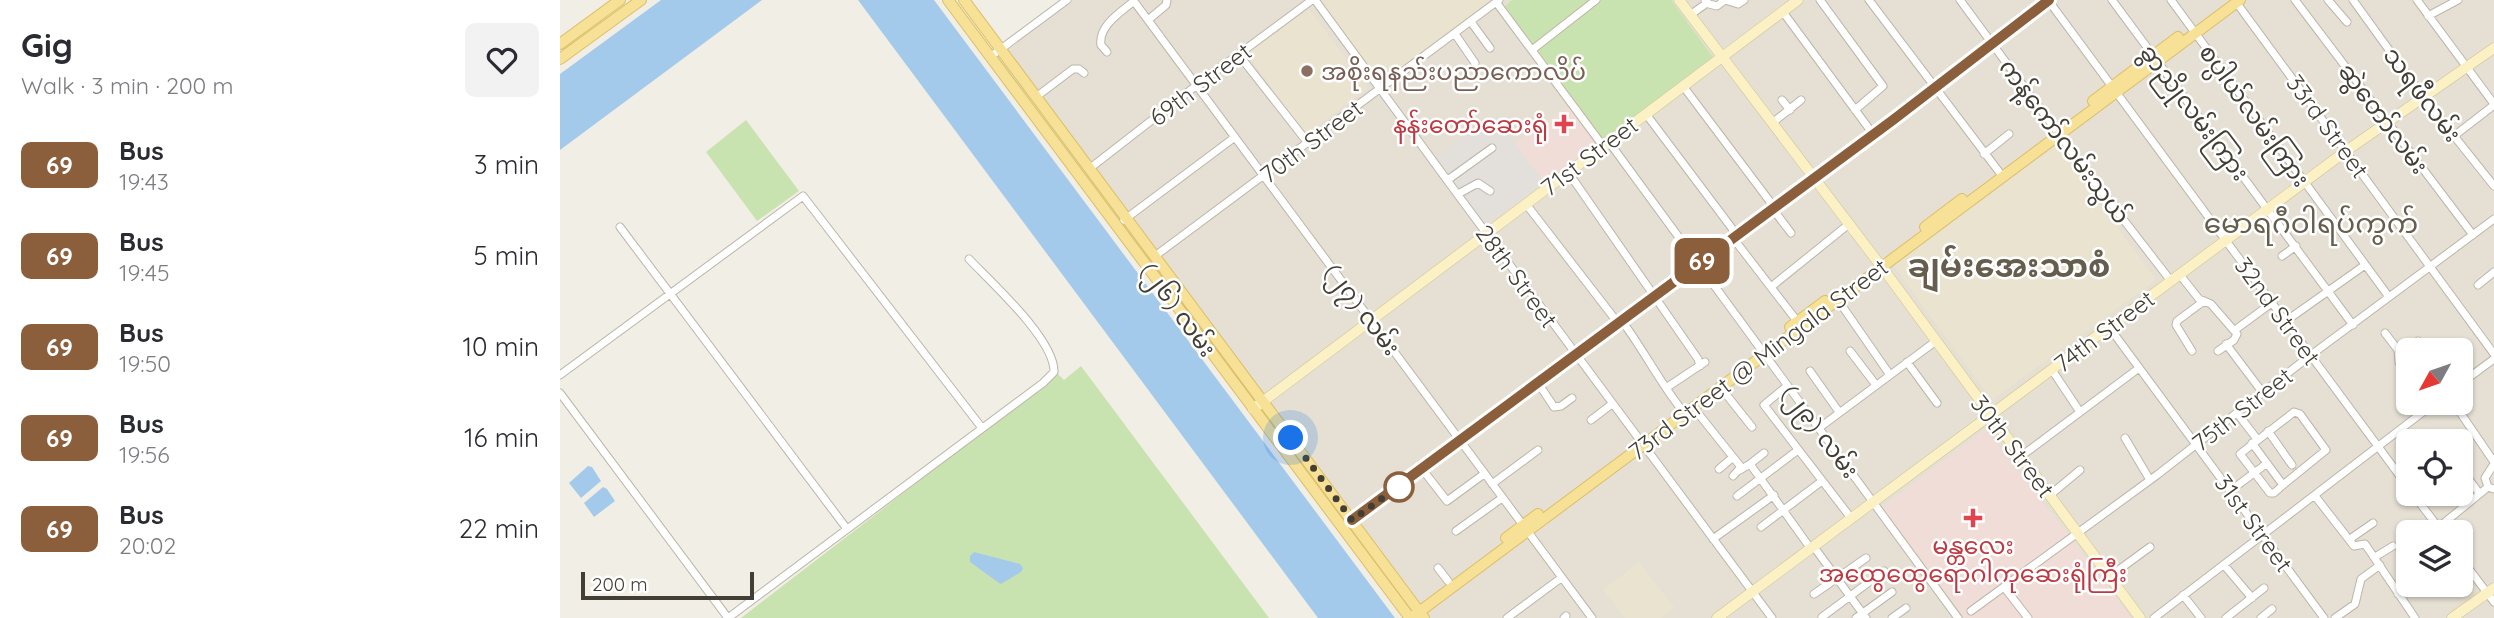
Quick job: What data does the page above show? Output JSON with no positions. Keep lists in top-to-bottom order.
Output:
{
  "streets": {
    "main road": [
      "71st Street",
      "(၂၆) လမ်း",
      "74th Street",
      "73rd Street @ Mingala Street",
      "30th Street"
    ],
    "street": [
      "69th Street",
      "သရဖီလမ်း",
      "ခွာညိုလမ်းကြား",
      "စပ္ပါယ်လမ်းကြား",
      "ဆွဲတော်လမ်း",
      "33rd Street",
      "70th Street",
      "ကန့်ကော်လမ်းသွယ်",
      "28th Street",
      "(၂၇) လမ်း",
      "32nd Street",
      "75th Street",
      "(၂၉) လမ်း",
      "31st Street"
    ]
  },
  "crossings": [
    ["69th Street", "28th Street"],
    ["69th Street", "(၂၆) လမ်း"],
    ["69th Street", "(၂၇) လမ်း"],
    ["သရဖီလမ်း", "74th Street"],
    ["ခွာညိုလမ်းကြား", "74th Street"],
    ["ခွာညိုလမ်းကြား", "73rd Street @ Mingala Street"],
    ["ခွာညိုလမ်းကြား", "75th Street"],
    ["စပ္ပါယ်လမ်းကြား", "74th Street"],
    ["စပ္ပါယ်လမ်းကြား", "73rd Street @ Mingala Street"],
    ["စပ္ပါယ်လမ်းကြား", "75th Street"],
    ["ဆွဲတော်လမ်း", "74th Street"],
    ["ဆွဲတော်လမ်း", "75th Street"],
    ["33rd Street", "74th Street"],
    ["33rd Street", "73rd Street @ Mingala Street"],
    ["33rd Street", "75th Street"],
    ["70th Street", "28th Street"],
    ["70th Street", "(၂၆) လမ်း"],
    ["70th Street", "(၂၇) လမ်း"],
    ["70th Street", "(၂၉) လမ်း"],
    ["ကန့်ကော်လမ်းသွယ်", "74th Street"],
    ["ကန့်ကော်လမ်းသွယ်", "73rd Street @ Mingala Street"],
    ["71st Street", "28th Street"],
    ["71st Street", "(၂၆) လမ်း"],
    ["71st Street", "(၂၇) လမ်း"],
    ["71st Street", "(၂၉) လမ်း"],
    ["71st Street", "30th Street"],
    ["28th Street", "74th Street"],
    ["28th Street", "73rd Street @ Mingala Street"],
    ["(၂၆) လမ်း", "73rd Street @ Mingala Street"],
    ["(၂၇) လမ်း", "73rd Street @ Mingala Street"],
    ["32nd Street", "74th Street"],
    ["32nd Street", "73rd Street @ Mingala Street"],
    ["32nd Street", "75th Street"],
    ["74th Street", "(၂၉) လမ်း"],
    ["74th Street", "30th Street"],
    ["74th Street", "31st Street"],
    ["73rd Street @ Mingala Street", "(၂၉) လမ်း"],
    ["73rd Street @ Mingala Street", "30th Street"],
    ["75th Street", "30th Street"],
    ["75th Street", "31st Street"]
  ],
  "districts": ["မောရဂီဝါရပ်ကွက်", "ချမ်းအေးသာစံ"],
  "places": {
    "other": ["အစိုးရနည်းပညာကောလိပ်"],
    "health": ["နန်းတော်ဆေးရုံ", "မန္တလေး အထွေထွေရောဂါကုဆေးရုံကြီး"]
  },
  "lines": ["bus line 69"],
  "scale_bar": "200 m",
  "north": "bottom left",
  "page": {
    "heading": ["Gig", "Walk · 3 min · 200 m"],
    "on_map": "69",
    "list": [
      {
        "mark": "69",
        "name": "Bus",
        "note": "19:43",
        "value": "3 min"
      },
      {
        "mark": "69",
        "name": "Bus",
        "note": "19:45",
        "value": "5 min"
      },
      {
        "mark": "69",
        "name": "Bus",
        "note": "19:50",
        "value": "10 min"
      },
      {
        "mark": "69",
        "name": "Bus",
        "note": "19:56",
        "value": "16 min"
      },
      {
        "mark": "69",
        "name": "Bus",
        "note": "20:02",
        "value": "22 min"
      }
    ],
    "scale": "200 m"
  }
}
